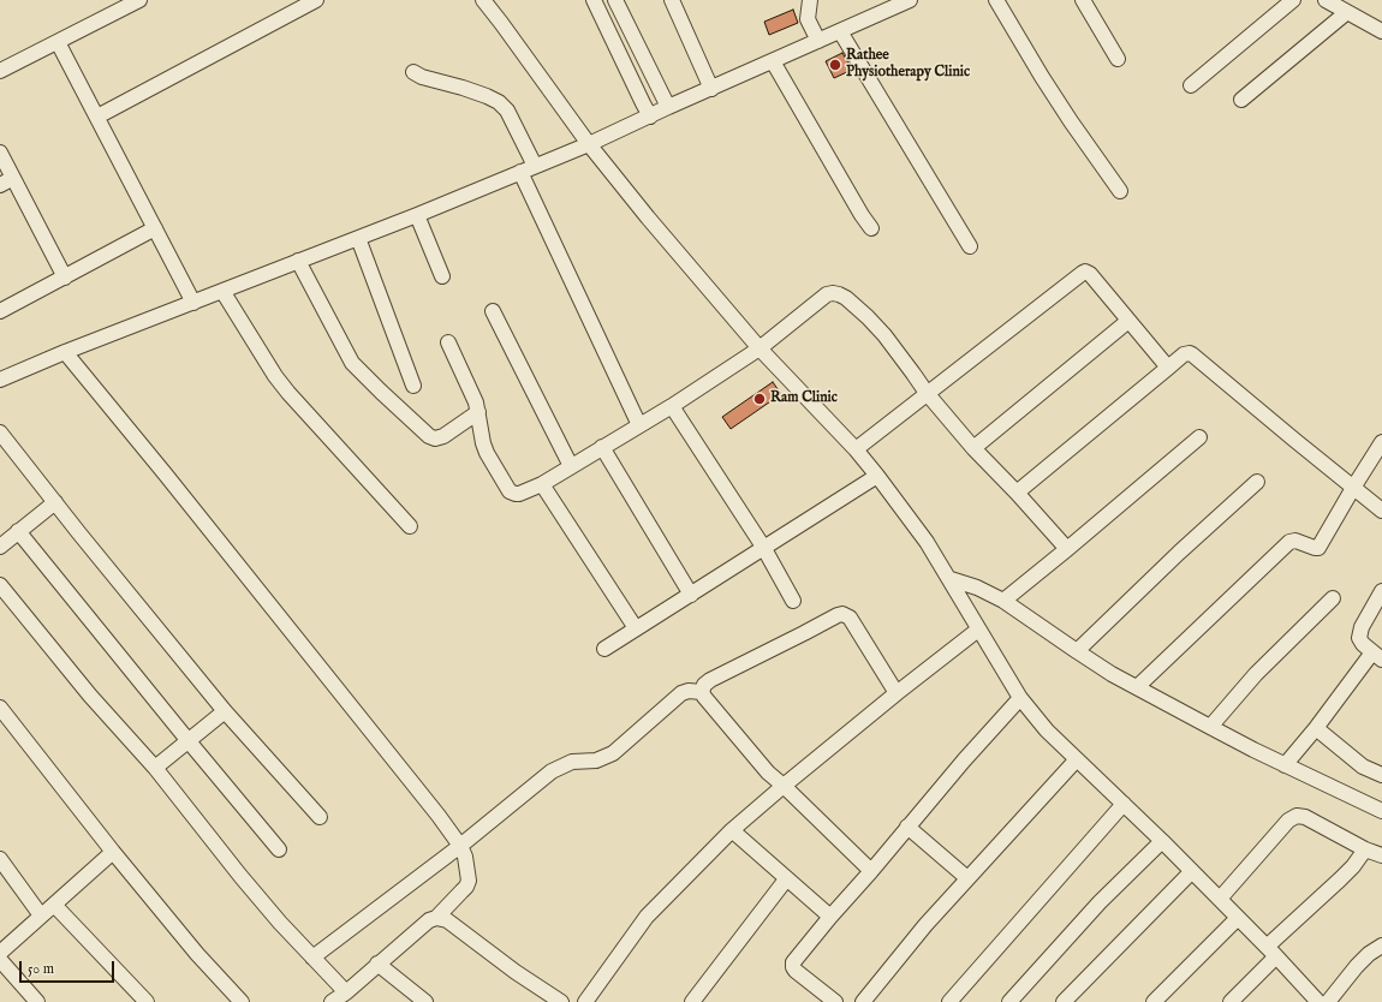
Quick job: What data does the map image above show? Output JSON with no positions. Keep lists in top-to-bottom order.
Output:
{
  "places": ["Rathee Physiotherapy Clinic", "Ram Clinic"],
  "scale_bar": "50 m"
}
